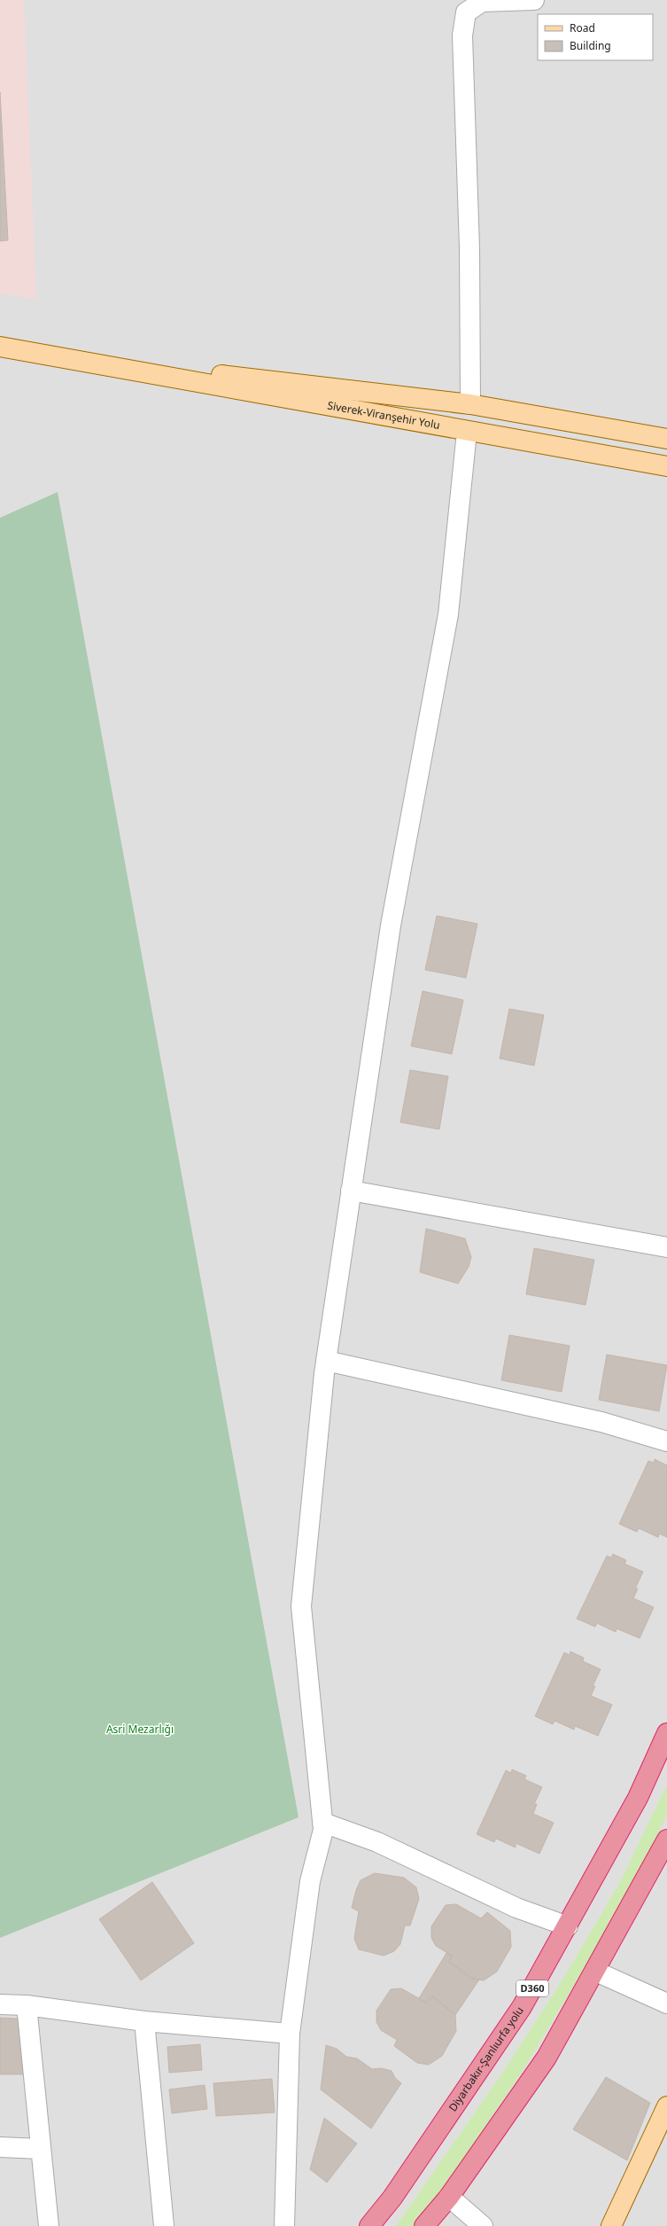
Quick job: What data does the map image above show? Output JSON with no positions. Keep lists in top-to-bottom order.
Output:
{
  "streets": {
    "highway": ["D360", "Diyarbakır-Şanlıurfa yolu"],
    "main road": ["Siverek-Viranşehir Yolu"]
  },
  "parks": ["Asri Mezarlığı"],
  "legend": ["Road", "Building"]
}
